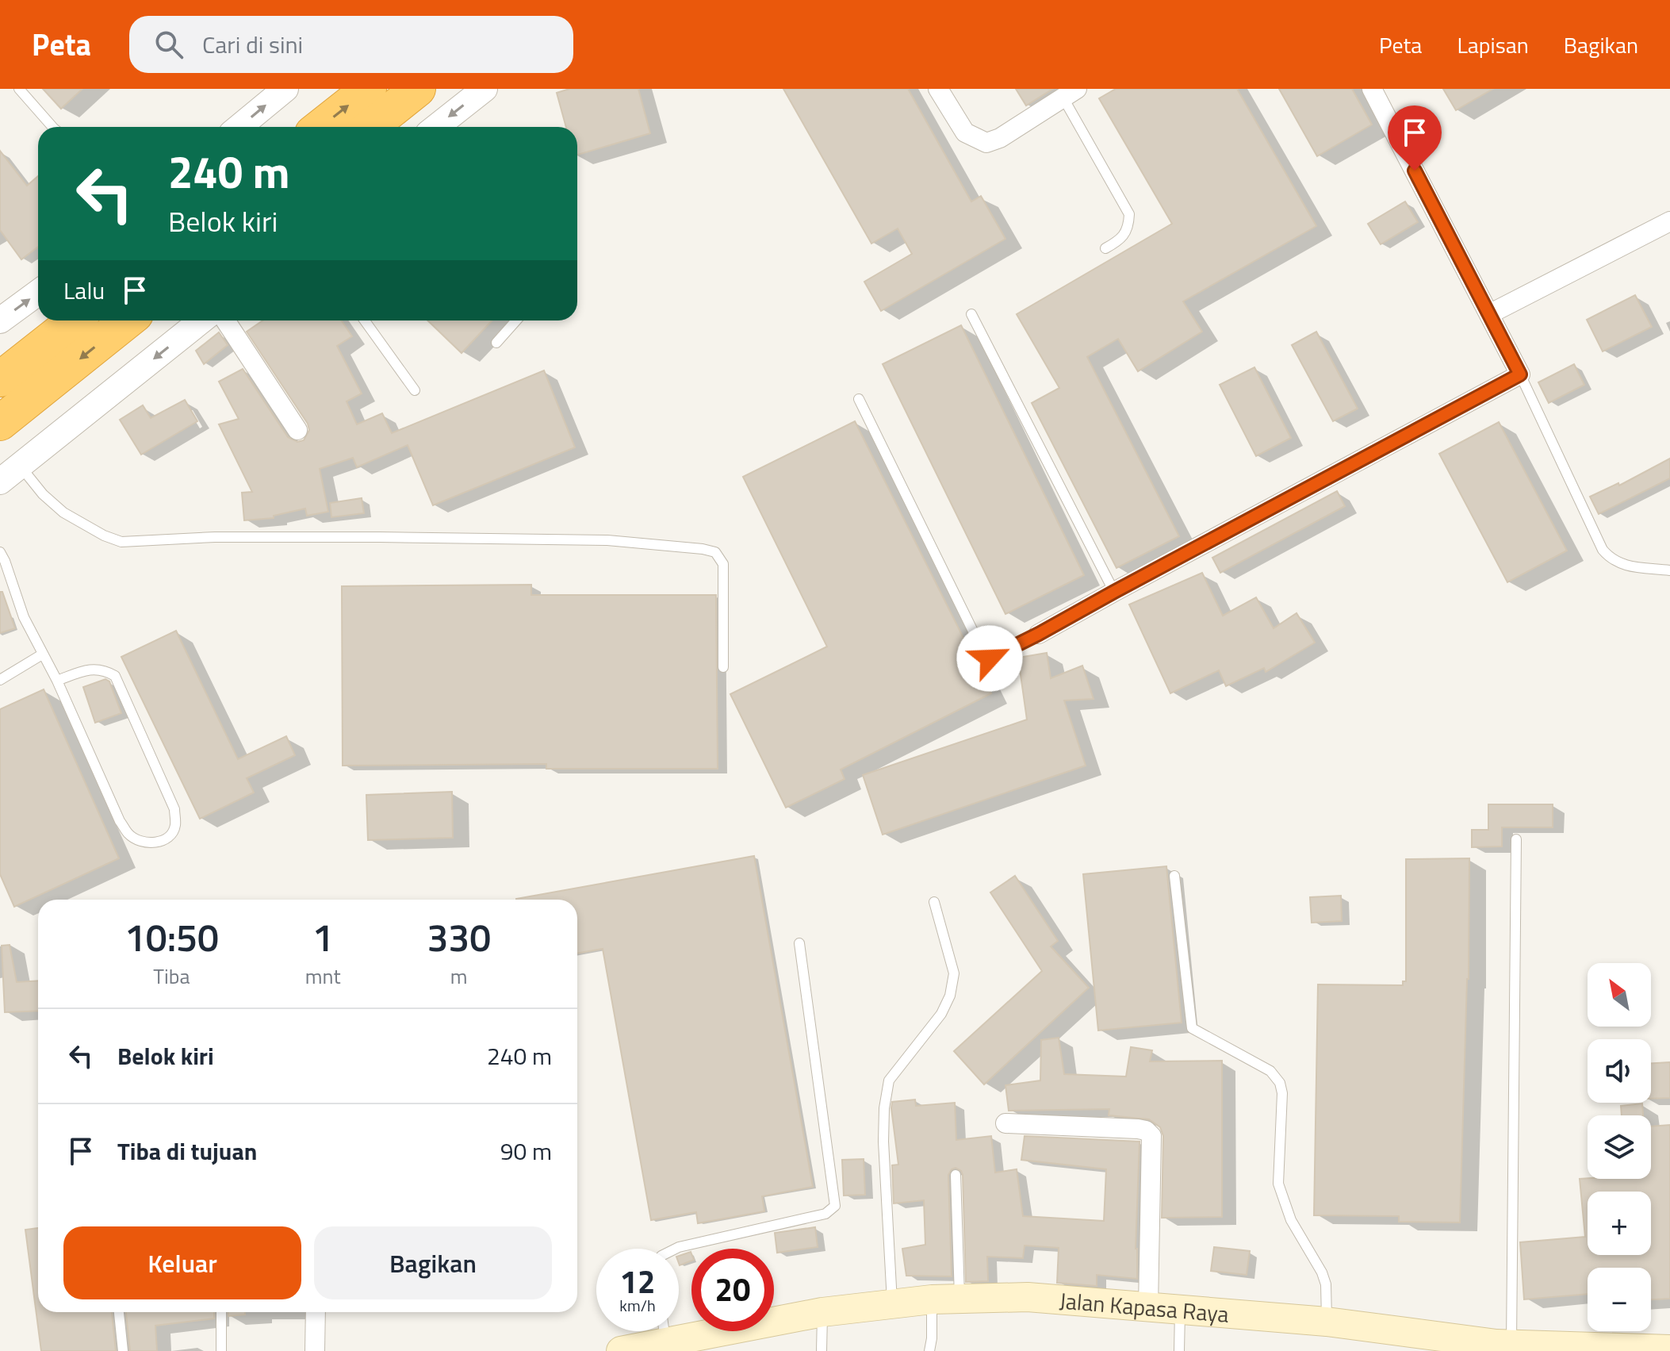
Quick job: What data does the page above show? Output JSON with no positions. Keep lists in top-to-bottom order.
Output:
{
  "streets": {
    "main road": ["Jalan Kapasa Raya"]
  },
  "north": "top left",
  "page": {
    "header": "Peta",
    "search": "Cari di sini",
    "nav": ["Peta", "Lapisan", "Bagikan"],
    "turn": ["240 m", "Belok kiri"],
    "then": "Lalu",
    "eta": [
      "10:50",
      "Tiba",
      "1",
      "mnt",
      "330",
      "m"
    ],
    "map_buttons": ["+", "−"],
    "list": [
      {
        "name": "Belok kiri",
        "value": "240 m"
      },
      {
        "name": "Tiba di tujuan",
        "value": "90 m"
      }
    ],
    "buttons": ["Keluar", "Bagikan"],
    "speed": "12 km/h",
    "limit": "20"
  }
}
